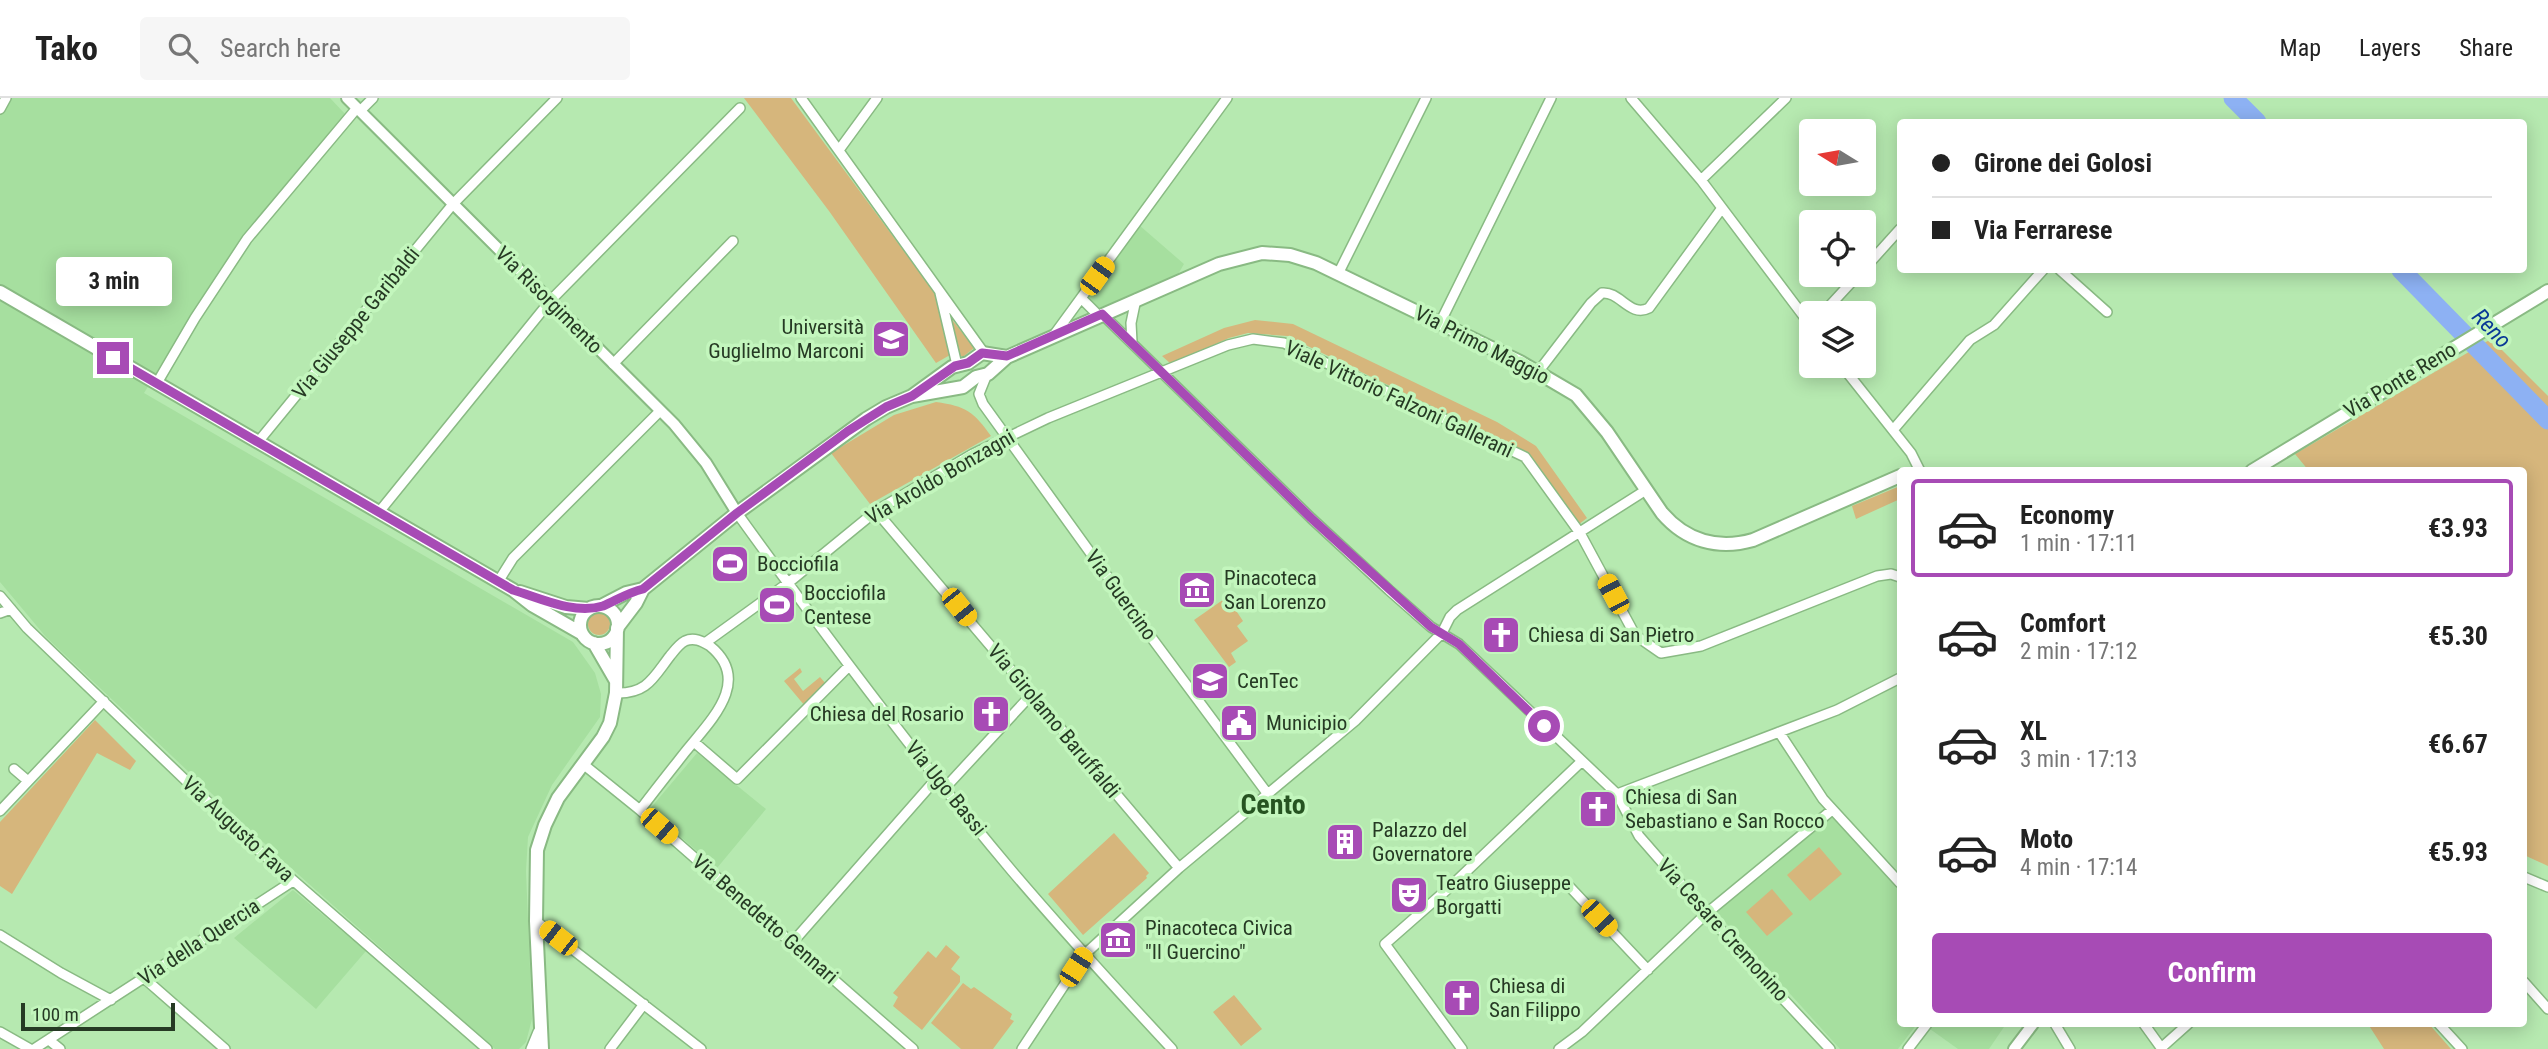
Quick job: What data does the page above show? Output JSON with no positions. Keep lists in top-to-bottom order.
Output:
{
  "streets": {
    "main road": ["Via Primo Maggio", "Via Ponte Reno"],
    "street": [
      "Via Risorgimento",
      "Via Giuseppe Garibaldi",
      "Viale Vittorio Falzoni Gallerani",
      "Via Aroldo Bonzagni",
      "Via Guercino",
      "Via Girolamo Baruffaldi",
      "Via Ugo Bassi",
      "Via Augusto Fava",
      "Via Benedetto Gennari",
      "Via Cesare Cremonino",
      "Via della Quercia"
    ]
  },
  "crossings": [
    ["Via Risorgimento", "Via Giuseppe Garibaldi"],
    ["Via Risorgimento", "Via Ugo Bassi"],
    ["Via Primo Maggio", "Via Cesare Cremonino"],
    ["Viale Vittorio Falzoni Gallerani", "Via Aroldo Bonzagni"],
    ["Viale Vittorio Falzoni Gallerani", "Via Cesare Cremonino"],
    ["Via Aroldo Bonzagni", "Via Guercino"],
    ["Via Aroldo Bonzagni", "Via Girolamo Baruffaldi"],
    ["Via Aroldo Bonzagni", "Via Ugo Bassi"],
    ["Via Aroldo Bonzagni", "Via Cesare Cremonino"],
    ["Via Augusto Fava", "Via della Quercia"]
  ],
  "districts": ["Cento"],
  "water": ["Reno"],
  "places": {
    "school or university": ["Università Guglielmo Marconi", "CenTec"],
    "sports": ["Bocciofila", "Bocciofila Centese"],
    "museum": ["Pinacoteca San Lorenzo", "Pinacoteca Civica \"Il Guercino\""],
    "church": [
      "Chiesa di San Pietro",
      "Chiesa del Rosario",
      "Chiesa di San Sebastiano e San Rocco",
      "Chiesa di San Filippo"
    ],
    "public building": ["Municipio"],
    "building": ["Palazzo del Governatore"],
    "theatre": ["Teatro Giuseppe Borgatti"]
  },
  "scale_bar": "100 m",
  "north": "left",
  "page": {
    "header": "Tako",
    "search": "Search here",
    "nav": ["Map", "Layers", "Share"],
    "banner": ["Girone dei Golosi", "Via Ferrarese"],
    "bubble": "3 min",
    "list": [
      {
        "name": "Economy",
        "note": "1 min · 17:11",
        "value": "€3.93"
      },
      {
        "name": "Comfort",
        "note": "2 min · 17:12",
        "value": "€5.30"
      },
      {
        "name": "XL",
        "note": "3 min · 17:13",
        "value": "€6.67"
      },
      {
        "name": "Moto",
        "note": "4 min · 17:14",
        "value": "€5.93"
      }
    ],
    "buttons": "Confirm",
    "scale": "100 m"
  }
}
